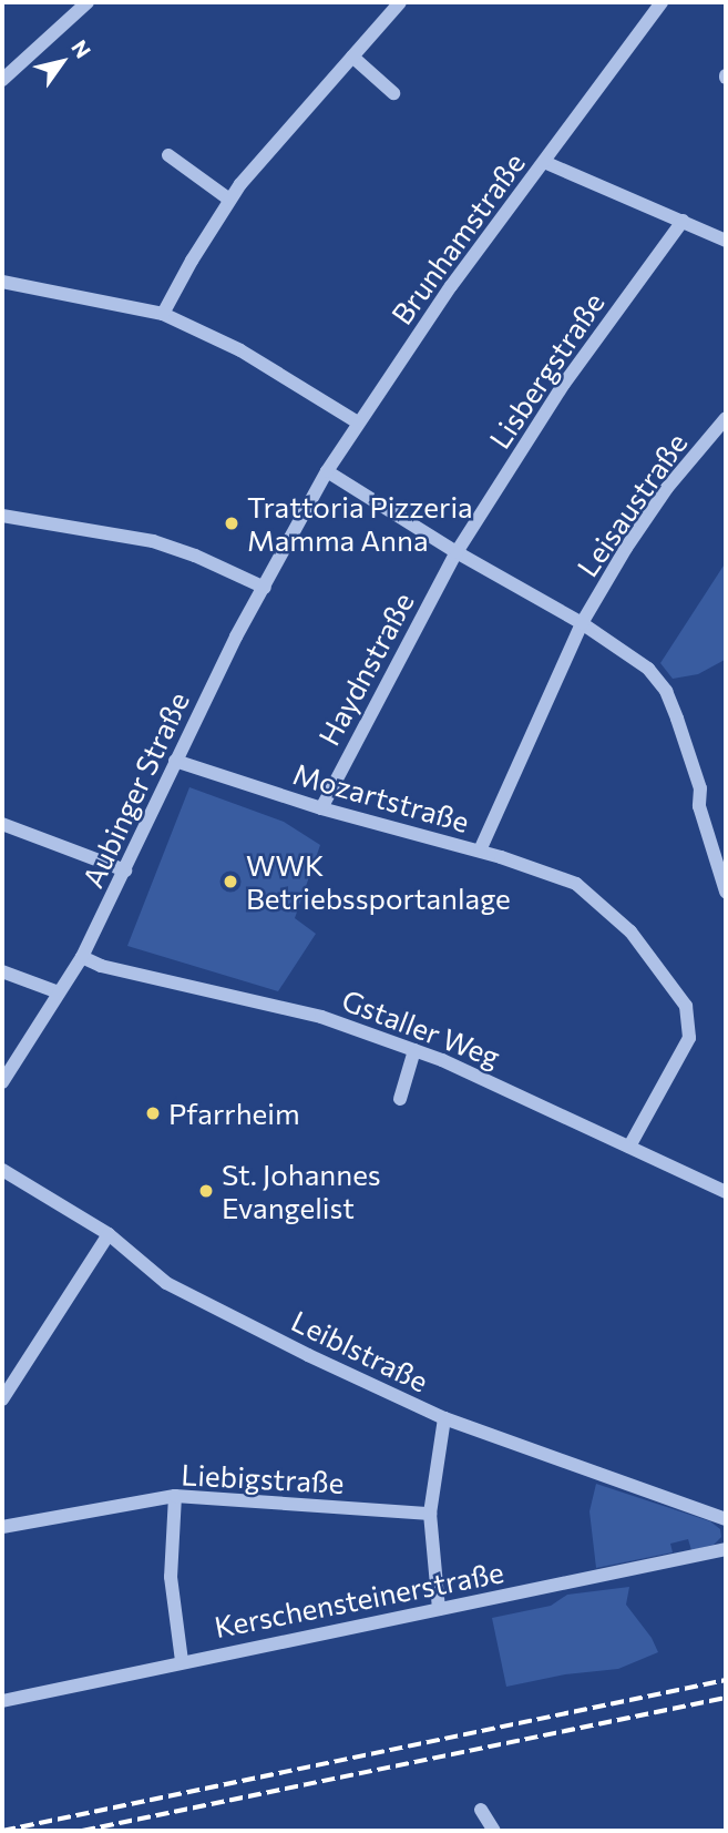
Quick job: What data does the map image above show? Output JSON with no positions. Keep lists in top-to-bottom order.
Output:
{
  "streets": {
    "street": [
      "Brunhamstraße",
      "Lisbergstraße",
      "Leisaustraße",
      "Haydnstraße",
      "Aubinger Straße",
      "Mozartstraße",
      "Gstaller Weg",
      "Leiblstraße",
      "Liebigstraße",
      "Kerschensteinerstraße"
    ]
  },
  "crossings": [
    ["Brunhamstraße", "Aubinger Straße"],
    ["Lisbergstraße", "Haydnstraße"],
    ["Leisaustraße", "Mozartstraße"],
    ["Haydnstraße", "Mozartstraße"],
    ["Aubinger Straße", "Mozartstraße"],
    ["Aubinger Straße", "Gstaller Weg"],
    ["Mozartstraße", "Gstaller Weg"]
  ],
  "places": [
    "Trattoria Pizzeria Mamma Anna",
    "WWK Betriebssportanlage",
    "Pfarrheim",
    "St. Johannes Evangelist"
  ],
  "north": "top right"
}
